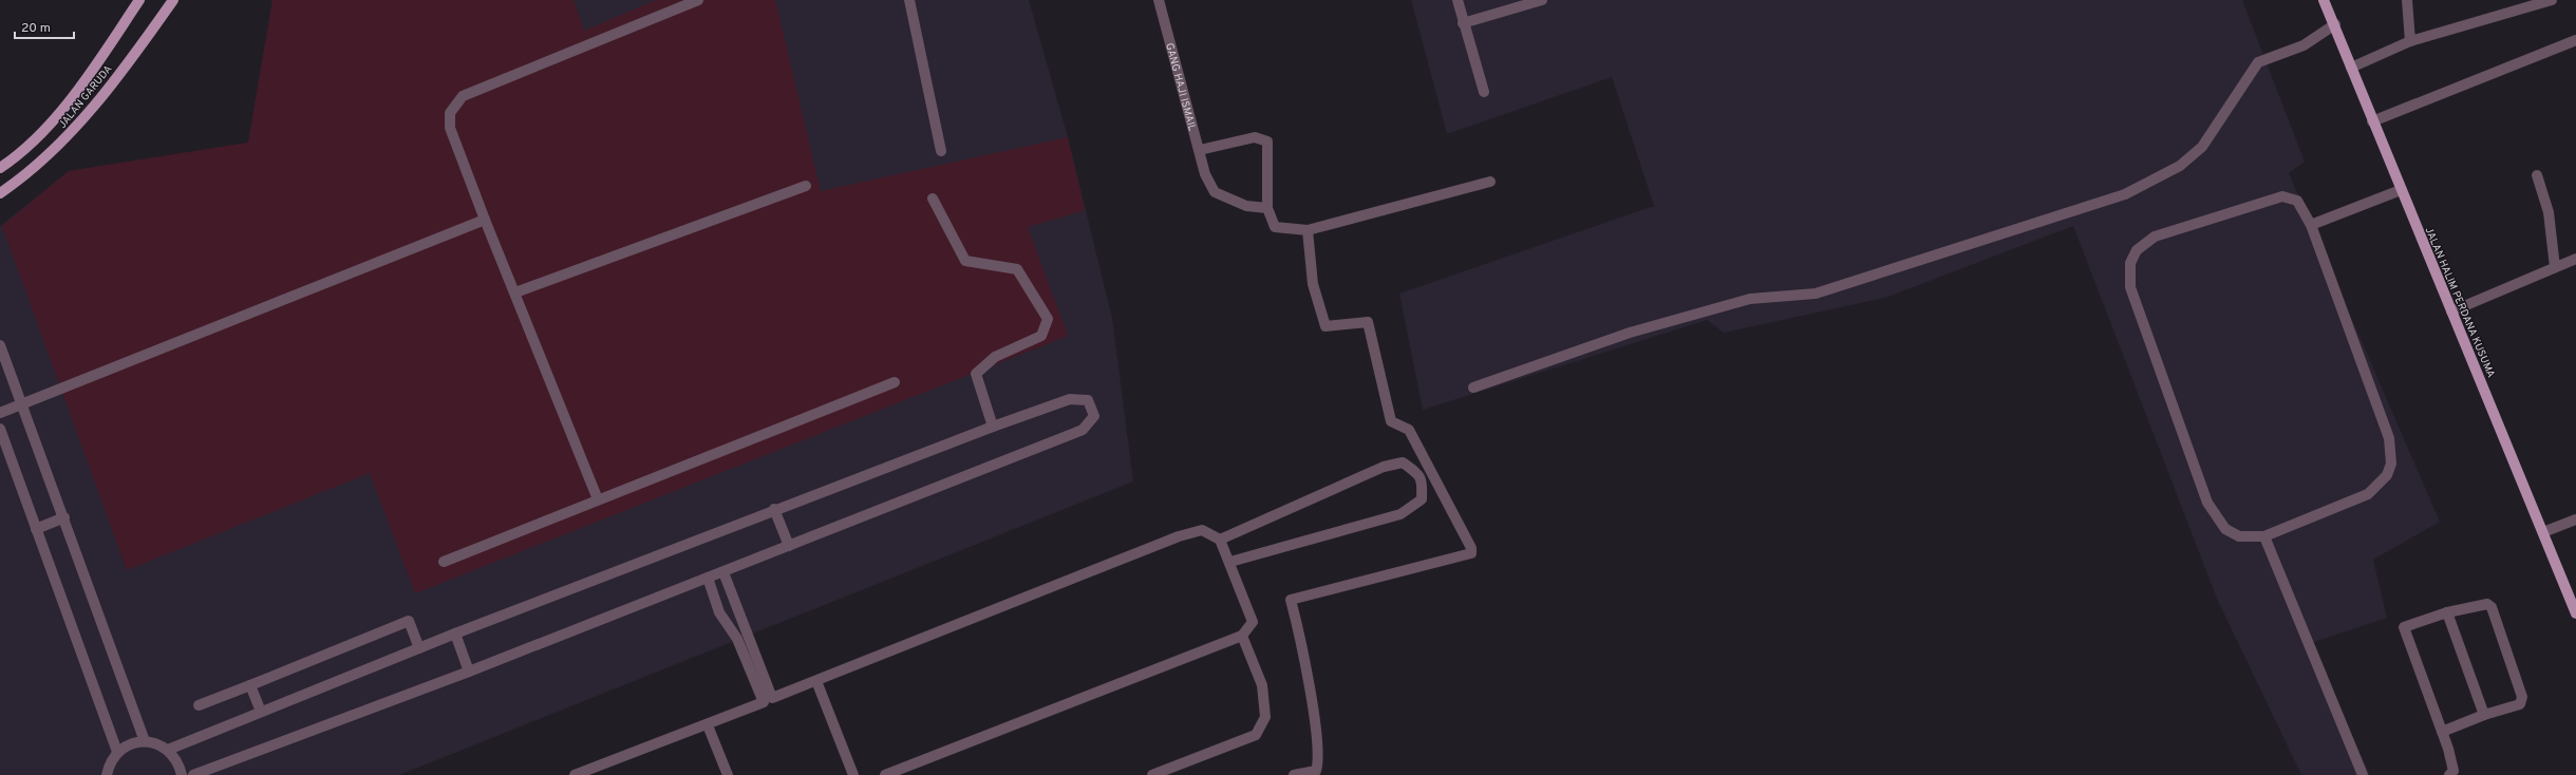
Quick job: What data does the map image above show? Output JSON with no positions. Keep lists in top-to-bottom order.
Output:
{
  "streets": {
    "main road": ["JALAN GARUDA", "JALAN HALIM PERDANA KUSUMA"],
    "street": ["GANG HAJI ISMAIL"]
  },
  "scale_bar": "20 m"
}
